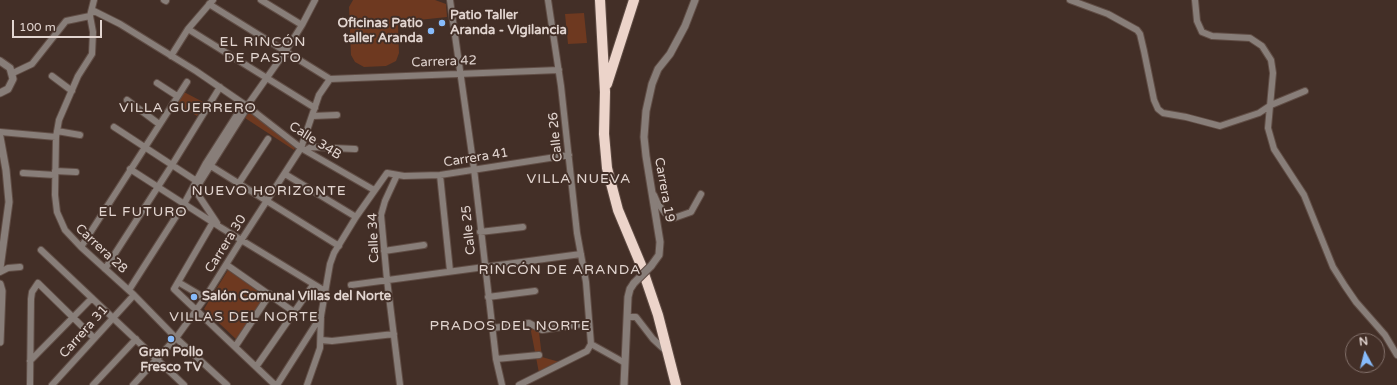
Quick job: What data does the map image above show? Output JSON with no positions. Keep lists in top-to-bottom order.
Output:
{
  "streets": {
    "street": [
      "Carrera 42",
      "Calle 26",
      "Calle 34B",
      "Carrera 41",
      "Carrera 19",
      "Calle 25",
      "Calle 34",
      "Carrera 30",
      "Carrera 28",
      "Carrera 31"
    ]
  },
  "crossings": [
    ["Carrera 42", "Calle 26"],
    ["Carrera 42", "Calle 25"],
    ["Carrera 42", "Carrera 30"],
    ["Calle 26", "Carrera 41"],
    ["Calle 34B", "Carrera 41"],
    ["Calle 34B", "Carrera 30"],
    ["Calle 34B", "Carrera 28"],
    ["Calle 34B", "Carrera 31"],
    ["Carrera 41", "Calle 25"],
    ["Carrera 41", "Calle 34"],
    ["Carrera 30", "Carrera 28"],
    ["Carrera 28", "Carrera 31"]
  ],
  "districts": [
    "EL RINCÓN DE PASTO",
    "VILLA GUERRERO",
    "VILLA NUEVA",
    "NUEVO HORIZONTE",
    "EL FUTURO",
    "RINCÓN DE ARANDA",
    "VILLAS DEL NORTE",
    "PRADOS DEL NORTE"
  ],
  "places": [
    "Patio Taller Aranda - Vigilancia",
    "Oficinas Patio taller Aranda",
    "Salón Comunal Villas del Norte",
    "Gran Pollo Fresco TV"
  ],
  "scale_bar": "100 m",
  "north": "top"
}
